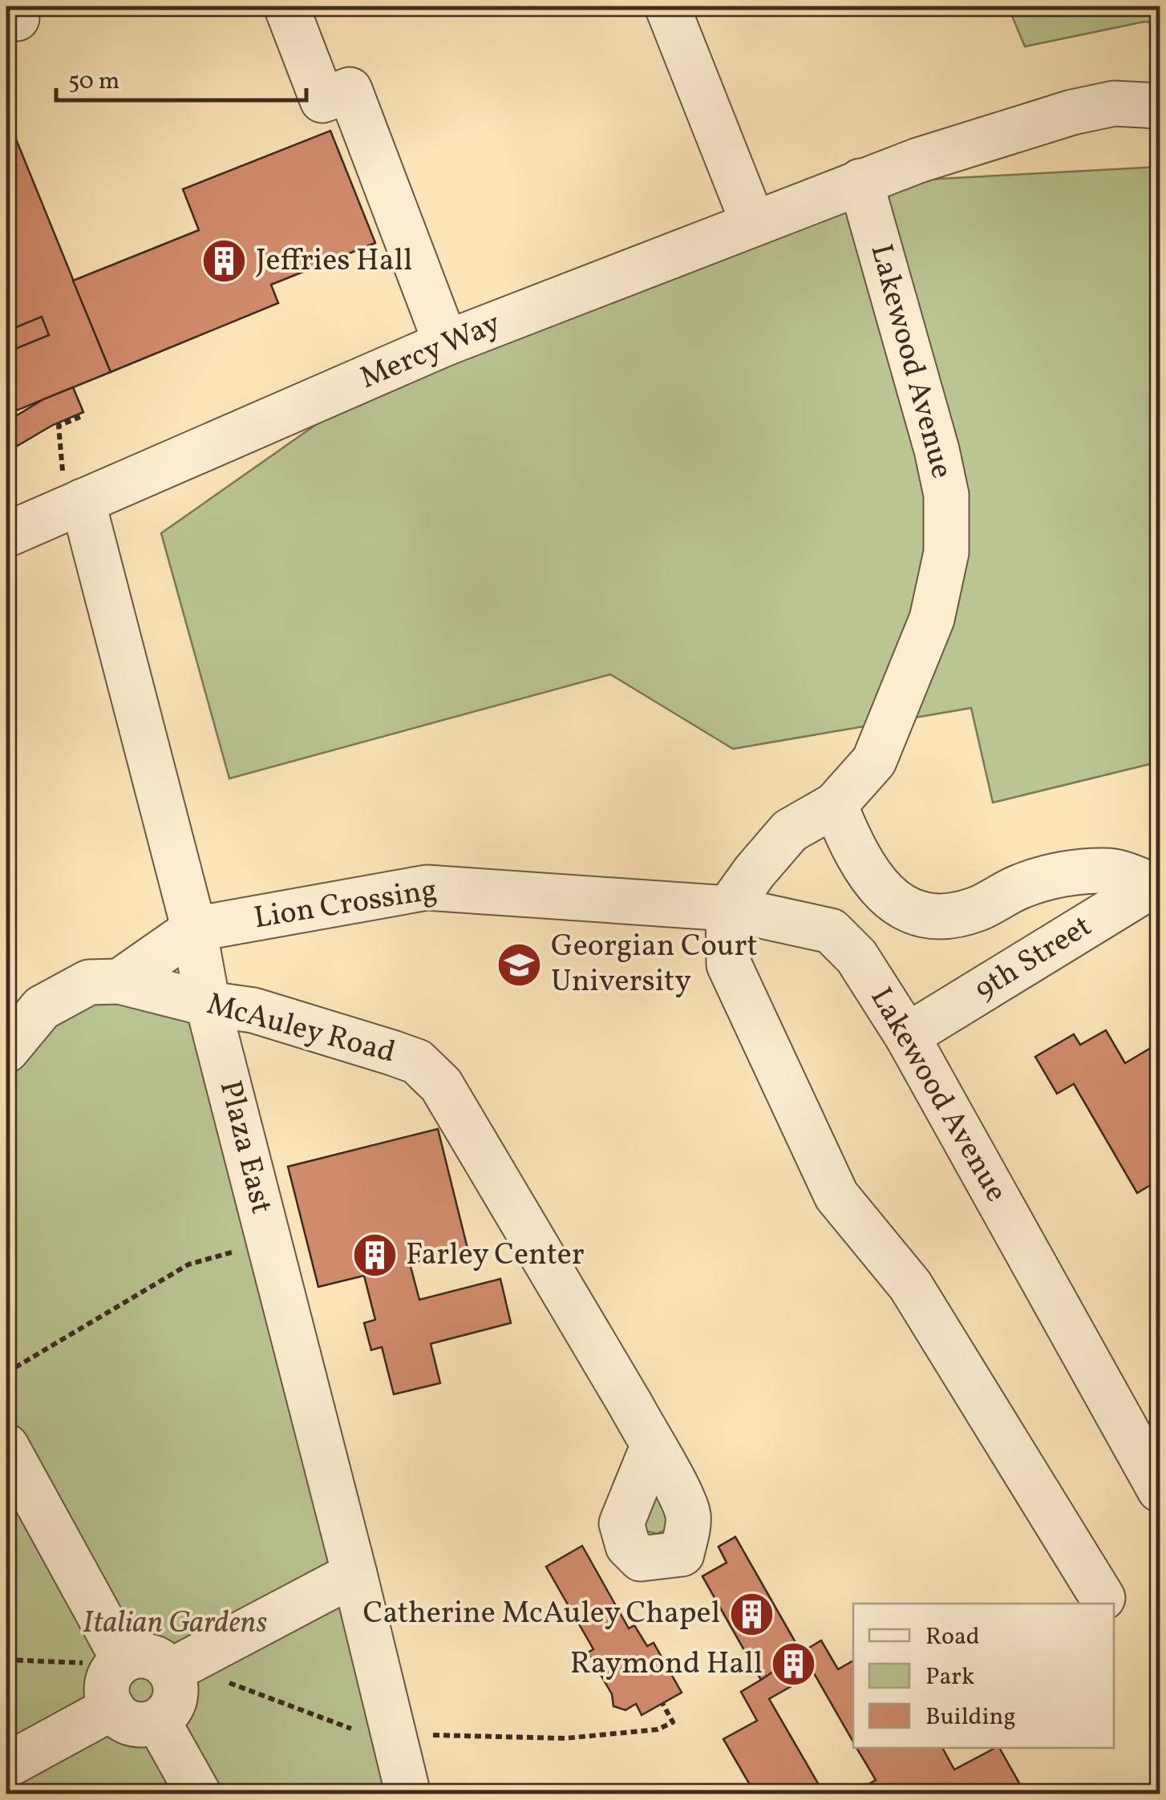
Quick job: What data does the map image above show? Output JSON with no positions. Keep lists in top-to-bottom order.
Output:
{
  "streets": {
    "street": [
      "Mercy Way",
      "Lakewood Avenue",
      "Lion Crossing",
      "9th Street",
      "McAuley Road",
      "Plaza East"
    ]
  },
  "crossings": [
    ["Mercy Way", "Lakewood Avenue"],
    ["Mercy Way", "Plaza East"],
    ["Lakewood Avenue", "Lion Crossing"],
    ["Lakewood Avenue", "9th Street"],
    ["Lion Crossing", "McAuley Road"],
    ["Lion Crossing", "Plaza East"],
    ["McAuley Road", "Plaza East"]
  ],
  "parks": ["Italian Gardens"],
  "places": {
    "building": [
      "Jeffries Hall",
      "Farley Center",
      "Catherine McAuley Chapel",
      "Raymond Hall"
    ],
    "school or university": ["Georgian Court University"]
  },
  "legend": ["Road", "Park", "Building"],
  "scale_bar": "50 m"
}
